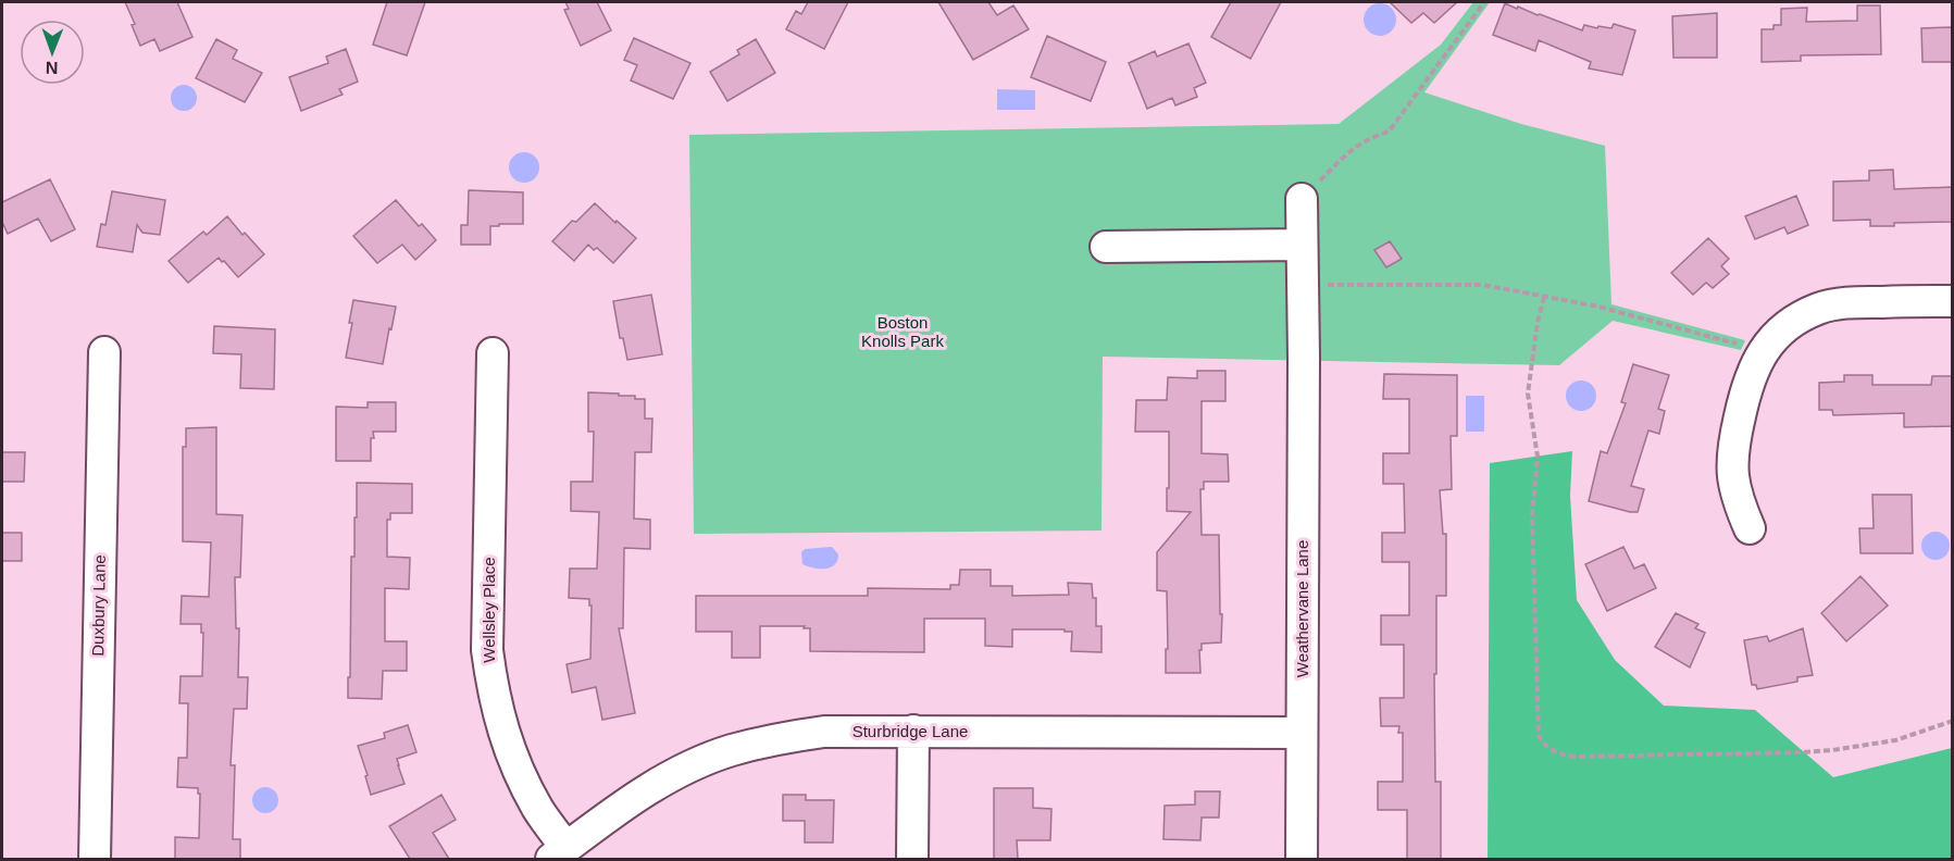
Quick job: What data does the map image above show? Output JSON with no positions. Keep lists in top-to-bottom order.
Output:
{
  "streets": {
    "street": [
      "Duxbury Lane",
      "Weathervane Lane",
      "Wellsley Place",
      "Sturbridge Lane"
    ]
  },
  "crossings": [
    ["Weathervane Lane", "Sturbridge Lane"],
    ["Wellsley Place", "Sturbridge Lane"]
  ],
  "parks": ["Boston Knolls Park"],
  "north": "bottom"
}
